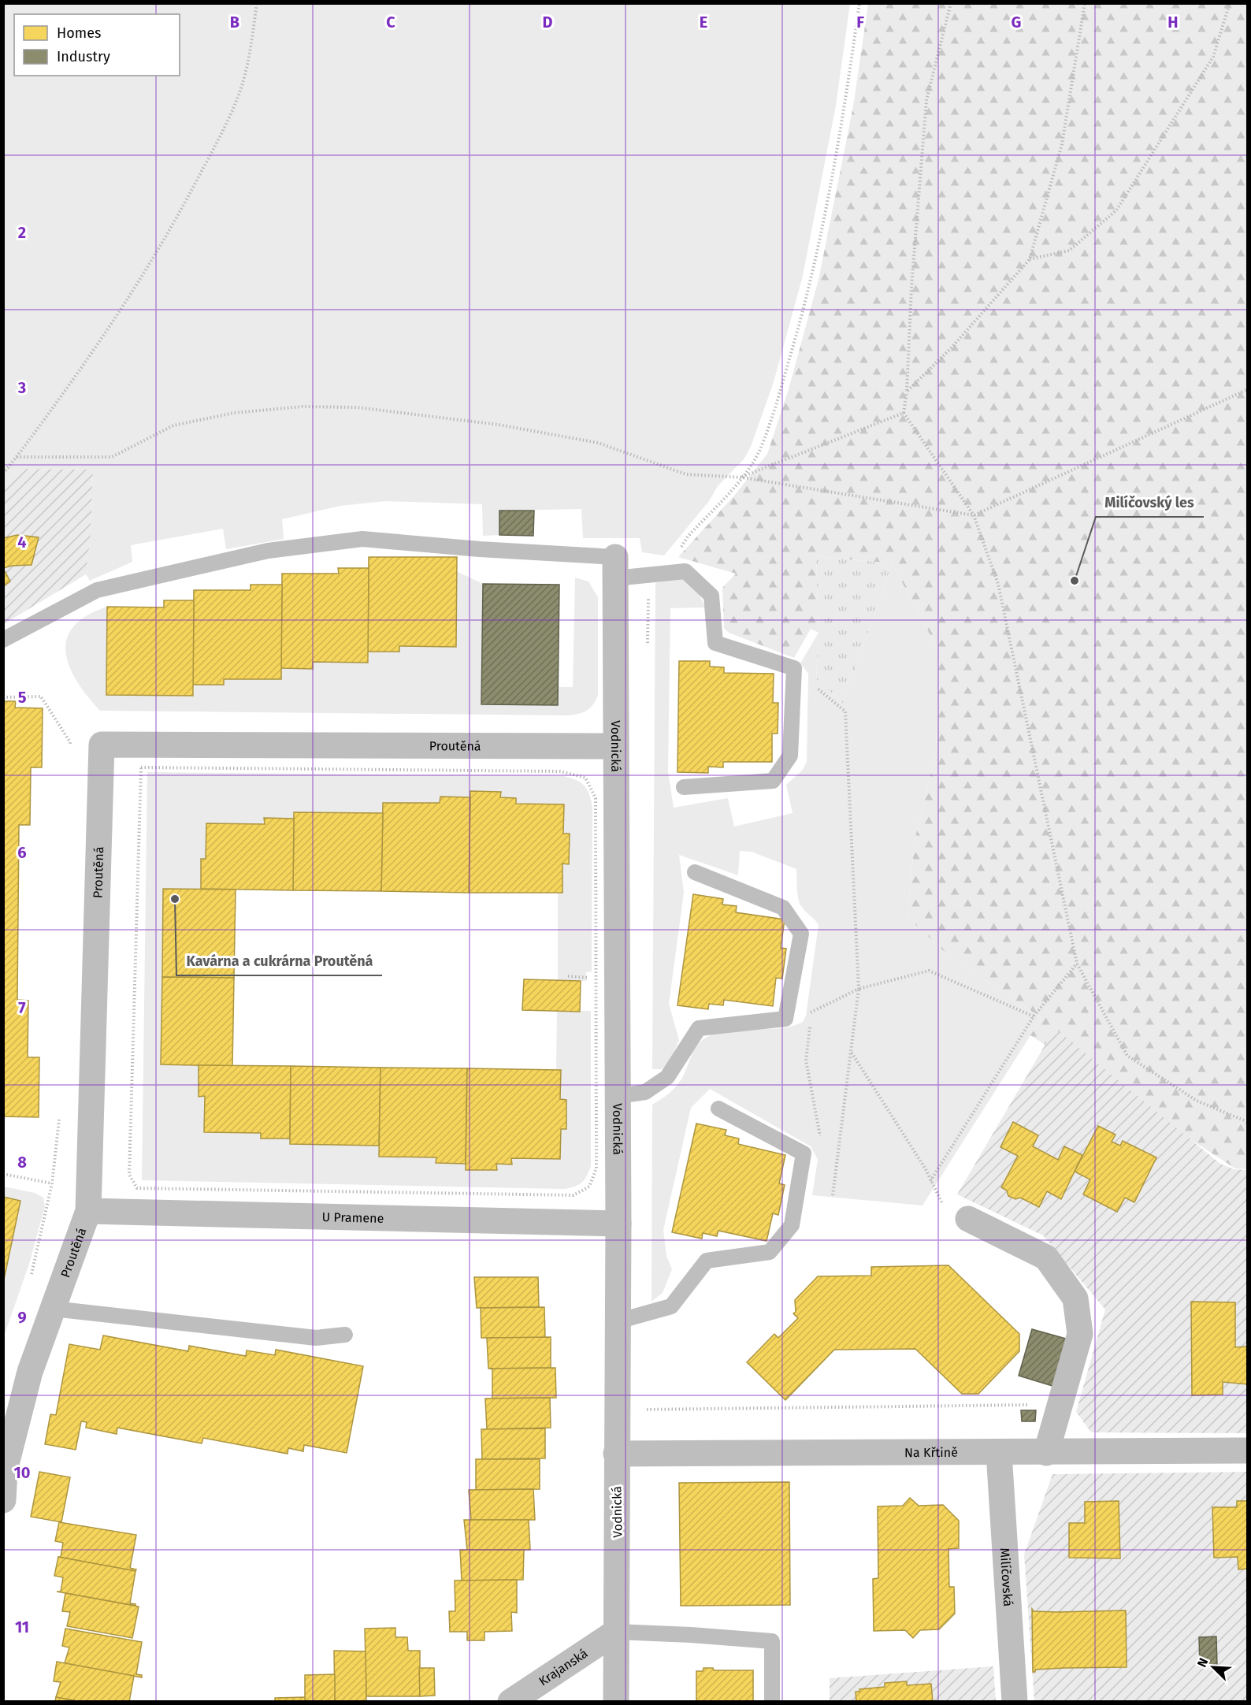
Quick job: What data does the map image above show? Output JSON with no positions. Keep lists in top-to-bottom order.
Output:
{
  "streets": {
    "street": [
      "Proutěná",
      "Vodnická",
      "U Pramene",
      "Na Křtině",
      "Milíčovská",
      "Krajanská"
    ]
  },
  "crossings": [
    ["Proutěná", "Vodnická"],
    ["Proutěná", "U Pramene"],
    ["Vodnická", "U Pramene"],
    ["Vodnická", "Na Křtině"],
    ["Vodnická", "Krajanská"],
    ["Na Křtině", "Milíčovská"]
  ],
  "places": ["Milíčovský les", "Kavárna a cukrárna Proutěná"],
  "legend": ["Homes", "Industry"],
  "north": "top left",
  "grid": {
    "columns": [
      "B",
      "C",
      "D",
      "E",
      "F",
      "G",
      "H"
    ],
    "rows": [
      "2",
      "3",
      "4",
      "5",
      "6",
      "7",
      "8",
      "9",
      "10",
      "11"
    ]
  }
}
